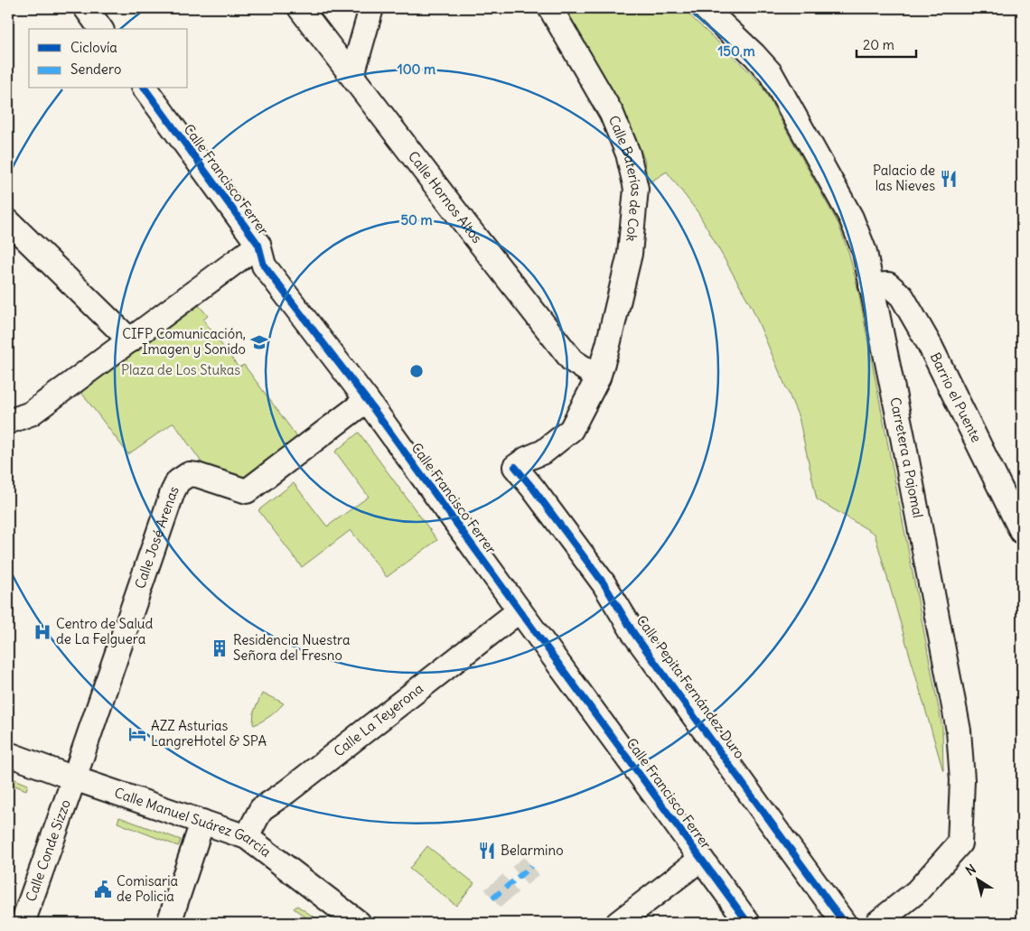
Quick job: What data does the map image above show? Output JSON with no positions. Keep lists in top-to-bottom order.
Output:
{
  "streets": {
    "street": [
      "Calle Francisco Ferrer",
      "Calle Baterías de Cok",
      "Calle Hornos Altos",
      "Barrio el Puente",
      "Carretera a Pajomal",
      "Calle José Arenas",
      "Calle Pepita Fernández Duro",
      "Calle La Teyerona",
      "Calle Manuel Suárez García",
      "Calle Conde Sizzo"
    ]
  },
  "crossings": [
    ["Calle Francisco Ferrer", "Calle José Arenas"],
    ["Calle Francisco Ferrer", "Calle La Teyerona"],
    ["Calle Baterías de Cok", "Calle Hornos Altos"],
    ["Calle Baterías de Cok", "Calle Pepita Fernández Duro"],
    ["Barrio el Puente", "Carretera a Pajomal"],
    ["Calle José Arenas", "Calle Manuel Suárez García"],
    ["Calle José Arenas", "Calle Conde Sizzo"],
    ["Calle La Teyerona", "Calle Manuel Suárez García"],
    ["Calle Manuel Suárez García", "Calle Conde Sizzo"]
  ],
  "parks": ["Plaza de Los Stukas"],
  "places": {
    "restaurant": ["Palacio de las Nieves", "Belarmino"],
    "school or university": ["CIFP Comunicación, Imagen y Sonido"],
    "hospital": ["Centro de Salud de La Felguera"],
    "building": ["Residencia Nuestra Señora del Fresno"],
    "hotel": ["AZZ Asturias LangreHotel & SPA"],
    "public building": ["Comisaria de Policia"]
  },
  "legend": ["Ciclovía", "Sendero"],
  "scale_bar": "20 m",
  "north": "top left",
  "rings": ["150 m", "100 m", "50 m"]
}
